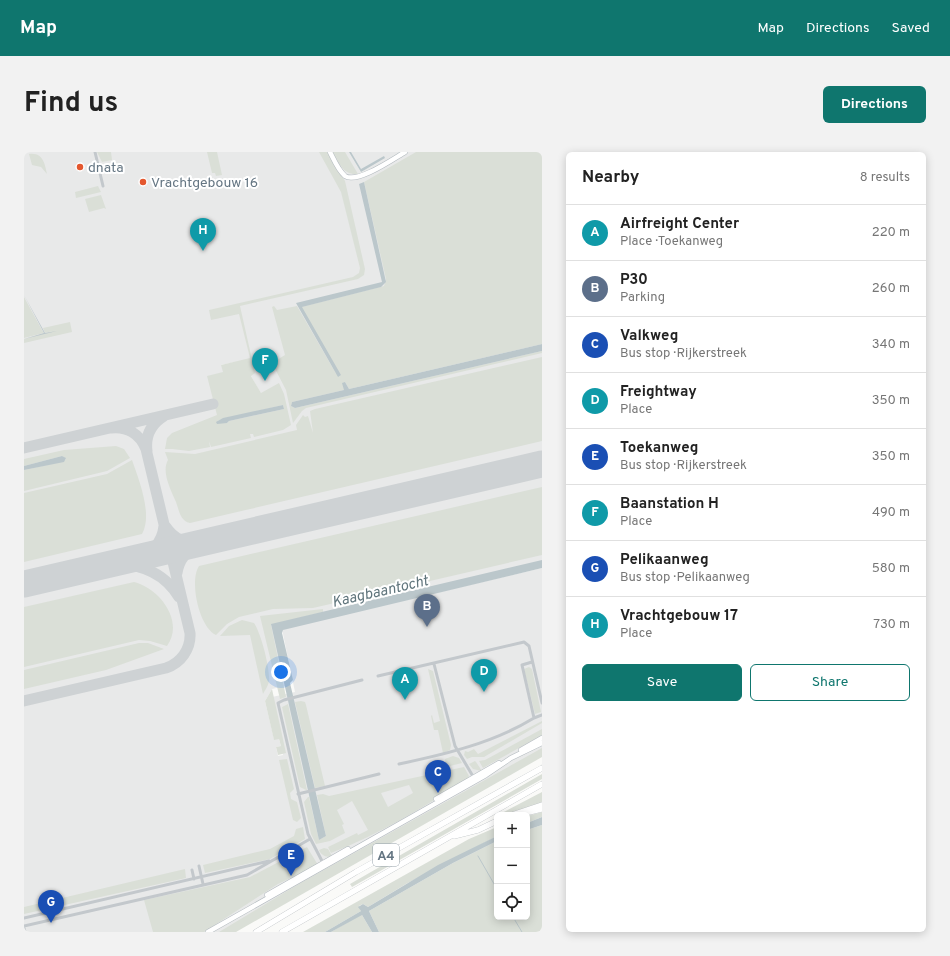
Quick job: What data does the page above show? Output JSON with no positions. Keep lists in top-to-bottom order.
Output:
{
  "streets": {
    "highway": ["A4"]
  },
  "water": ["Kaagbaantocht"],
  "places": ["dnata", "Vrachtgebouw 16"],
  "page": {
    "header": "Map",
    "nav": ["Map", "Directions", "Saved"],
    "title": "Find us",
    "buttons": [
      "Directions",
      ["Save", "Share"]
    ],
    "heading": ["Nearby", "8 results"],
    "list": [
      {
        "mark": "A",
        "name": "Airfreight Center",
        "note": "Place · Toekanweg",
        "value": "220 m"
      },
      {
        "mark": "B",
        "name": "P30",
        "note": "Parking",
        "value": "260 m"
      },
      {
        "mark": "C",
        "name": "Valkweg",
        "note": "Bus stop · Rijkerstreek",
        "value": "340 m"
      },
      {
        "mark": "D",
        "name": "Freightway",
        "note": "Place",
        "value": "350 m"
      },
      {
        "mark": "E",
        "name": "Toekanweg",
        "note": "Bus stop · Rijkerstreek",
        "value": "350 m"
      },
      {
        "mark": "F",
        "name": "Baanstation H",
        "note": "Place",
        "value": "490 m"
      },
      {
        "mark": "G",
        "name": "Pelikaanweg",
        "note": "Bus stop · Pelikaanweg",
        "value": "580 m"
      },
      {
        "mark": "H",
        "name": "Vrachtgebouw 17",
        "note": "Place",
        "value": "730 m"
      }
    ],
    "pins": [
      "H",
      "F",
      "B",
      "D",
      "A",
      "C",
      "E",
      "G"
    ],
    "map_buttons": ["+", "−"]
  }
}
